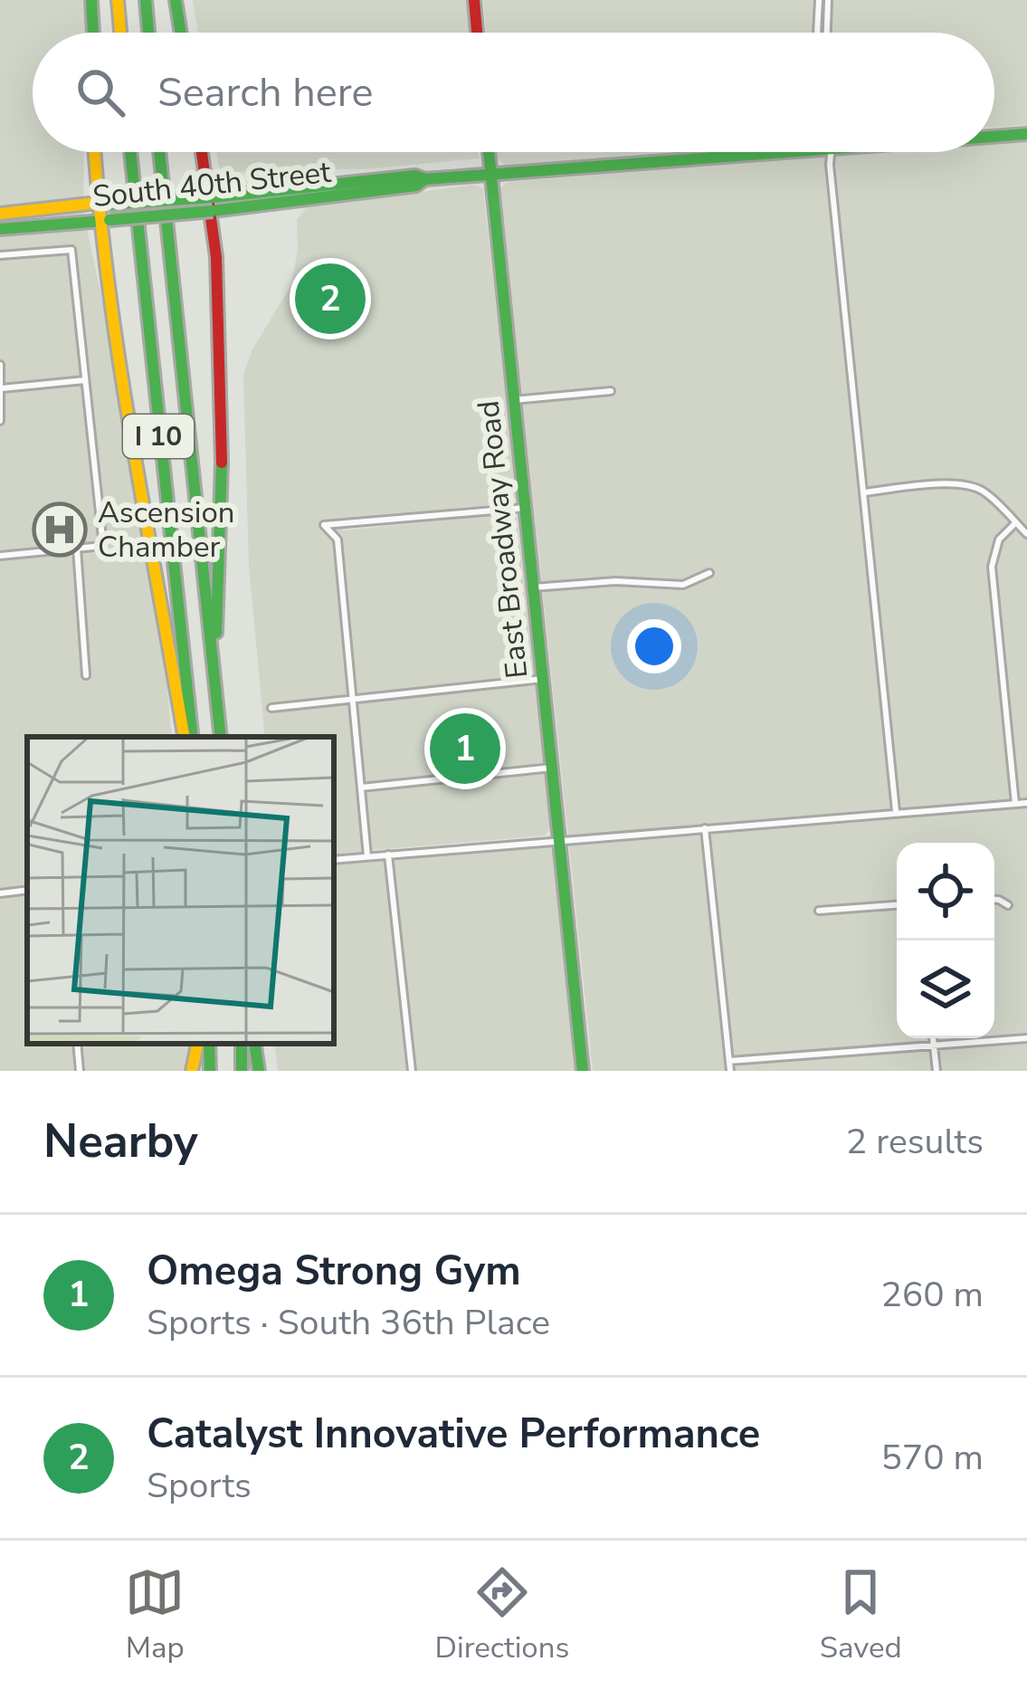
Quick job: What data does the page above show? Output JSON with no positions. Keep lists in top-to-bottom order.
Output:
{
  "streets": {
    "main road": ["South 40th Street", "I 10", "East Broadway Road"]
  },
  "crossings": [
    ["South 40th Street", "East Broadway Road"]
  ],
  "places": {
    "hospital": ["Ascension Chamber"]
  },
  "page": {
    "search": "Search here",
    "pins": ["2", "1"],
    "heading": ["Nearby", "2 results"],
    "list": [
      {
        "mark": "1",
        "name": "Omega Strong Gym",
        "note": "Sports · South 36th Place",
        "value": "260 m"
      },
      {
        "mark": "2",
        "name": "Catalyst Innovative Performance",
        "note": "Sports",
        "value": "570 m"
      }
    ],
    "nav": ["Map", "Directions", "Saved"]
  }
}
